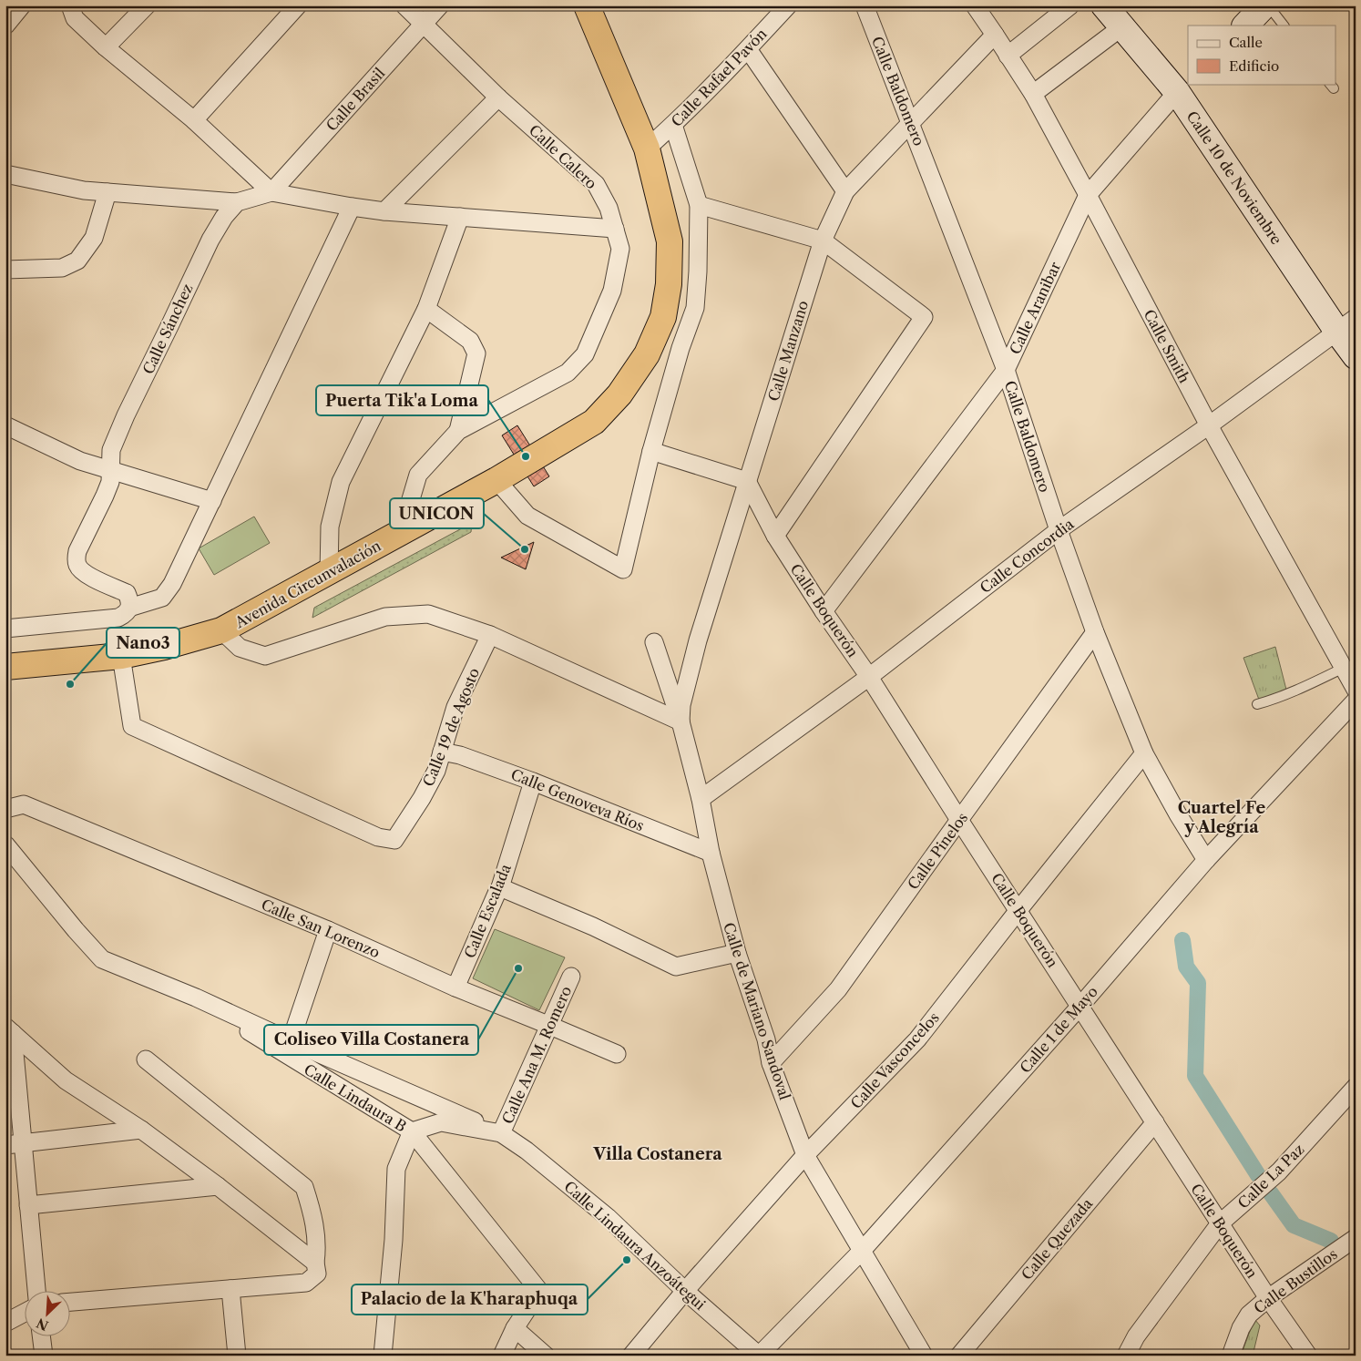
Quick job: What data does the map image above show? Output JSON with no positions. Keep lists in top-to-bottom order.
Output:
{
  "streets": {
    "highway": ["Avenida Circunvalación"],
    "main road": ["Calle 10 de Noviembre"],
    "street": [
      "Calle Rafael Pavón",
      "Calle Baldomero",
      "Calle Brasil",
      "Calle Calero",
      "Calle Aranibar",
      "Calle Sánchez",
      "Calle Smith",
      "Calle Manzano",
      "Calle Concordia",
      "Calle Boquerón",
      "Calle 19 de Agosto",
      "Calle Genoveva Ríos",
      "Calle Pinelos",
      "Calle Escalada",
      "Calle San Lorenzo",
      "Calle de Mariano Sandoval",
      "Calle 1 de Mayo",
      "Calle Ana M. Romero",
      "Calle Vasconcelos",
      "Calle Lindaura B",
      "Calle La Paz",
      "Calle Quezada",
      "Calle Lindaura Anzoátegui",
      "Calle Bustillos"
    ]
  },
  "crossings": [
    ["Calle Rafael Pavón", "Avenida Circunvalación"],
    ["Calle Baldomero", "Calle Aranibar"],
    ["Calle Baldomero", "Calle Manzano"],
    ["Calle Baldomero", "Calle Concordia"],
    ["Calle Baldomero", "Calle Pinelos"],
    ["Calle Baldomero", "Calle 1 de Mayo"],
    ["Calle Baldomero", "Calle Vasconcelos"],
    ["Calle Brasil", "Calle Calero"],
    ["Calle Calero", "Avenida Circunvalación"],
    ["Calle 10 de Noviembre", "Calle Aranibar"],
    ["Calle 10 de Noviembre", "Calle Concordia"],
    ["Calle Aranibar", "Calle Smith"],
    ["Calle Aranibar", "Calle Boquerón"],
    ["Calle Smith", "Calle Manzano"],
    ["Calle Smith", "Calle Concordia"],
    ["Calle Manzano", "Calle Boquerón"],
    ["Calle Manzano", "Calle de Mariano Sandoval"],
    ["Calle Concordia", "Calle Boquerón"],
    ["Calle Concordia", "Calle de Mariano Sandoval"],
    ["Avenida Circunvalación", "Calle 19 de Agosto"],
    ["Calle Boquerón", "Calle Pinelos"],
    ["Calle Boquerón", "Calle 1 de Mayo"],
    ["Calle Boquerón", "Calle Vasconcelos"],
    ["Calle Boquerón", "Calle La Paz"],
    ["Calle Boquerón", "Calle Quezada"],
    ["Calle Boquerón", "Calle Bustillos"],
    ["Calle 19 de Agosto", "Calle Genoveva Ríos"],
    ["Calle Genoveva Ríos", "Calle Escalada"],
    ["Calle Genoveva Ríos", "Calle de Mariano Sandoval"],
    ["Calle Pinelos", "Calle de Mariano Sandoval"],
    ["Calle Escalada", "Calle San Lorenzo"],
    ["Calle San Lorenzo", "Calle Ana M. Romero"],
    ["Calle de Mariano Sandoval", "Calle 1 de Mayo"],
    ["Calle de Mariano Sandoval", "Calle Vasconcelos"],
    ["Calle 1 de Mayo", "Calle Lindaura Anzoátegui"],
    ["Calle Ana M. Romero", "Calle Lindaura B"],
    ["Calle Ana M. Romero", "Calle Lindaura Anzoátegui"],
    ["Calle Vasconcelos", "Calle Lindaura Anzoátegui"],
    ["Calle Lindaura B", "Calle Lindaura Anzoátegui"]
  ],
  "districts": ["Cuartel Fe y Alegría", "Villa Costanera"],
  "places": [
    "Puerta Tik'a Loma",
    "UNICON",
    "Nano3",
    "Coliseo Villa Costanera",
    "Palacio de la K'haraphuqa"
  ],
  "legend": ["Calle", "Edificio"],
  "north": "bottom left"
}
